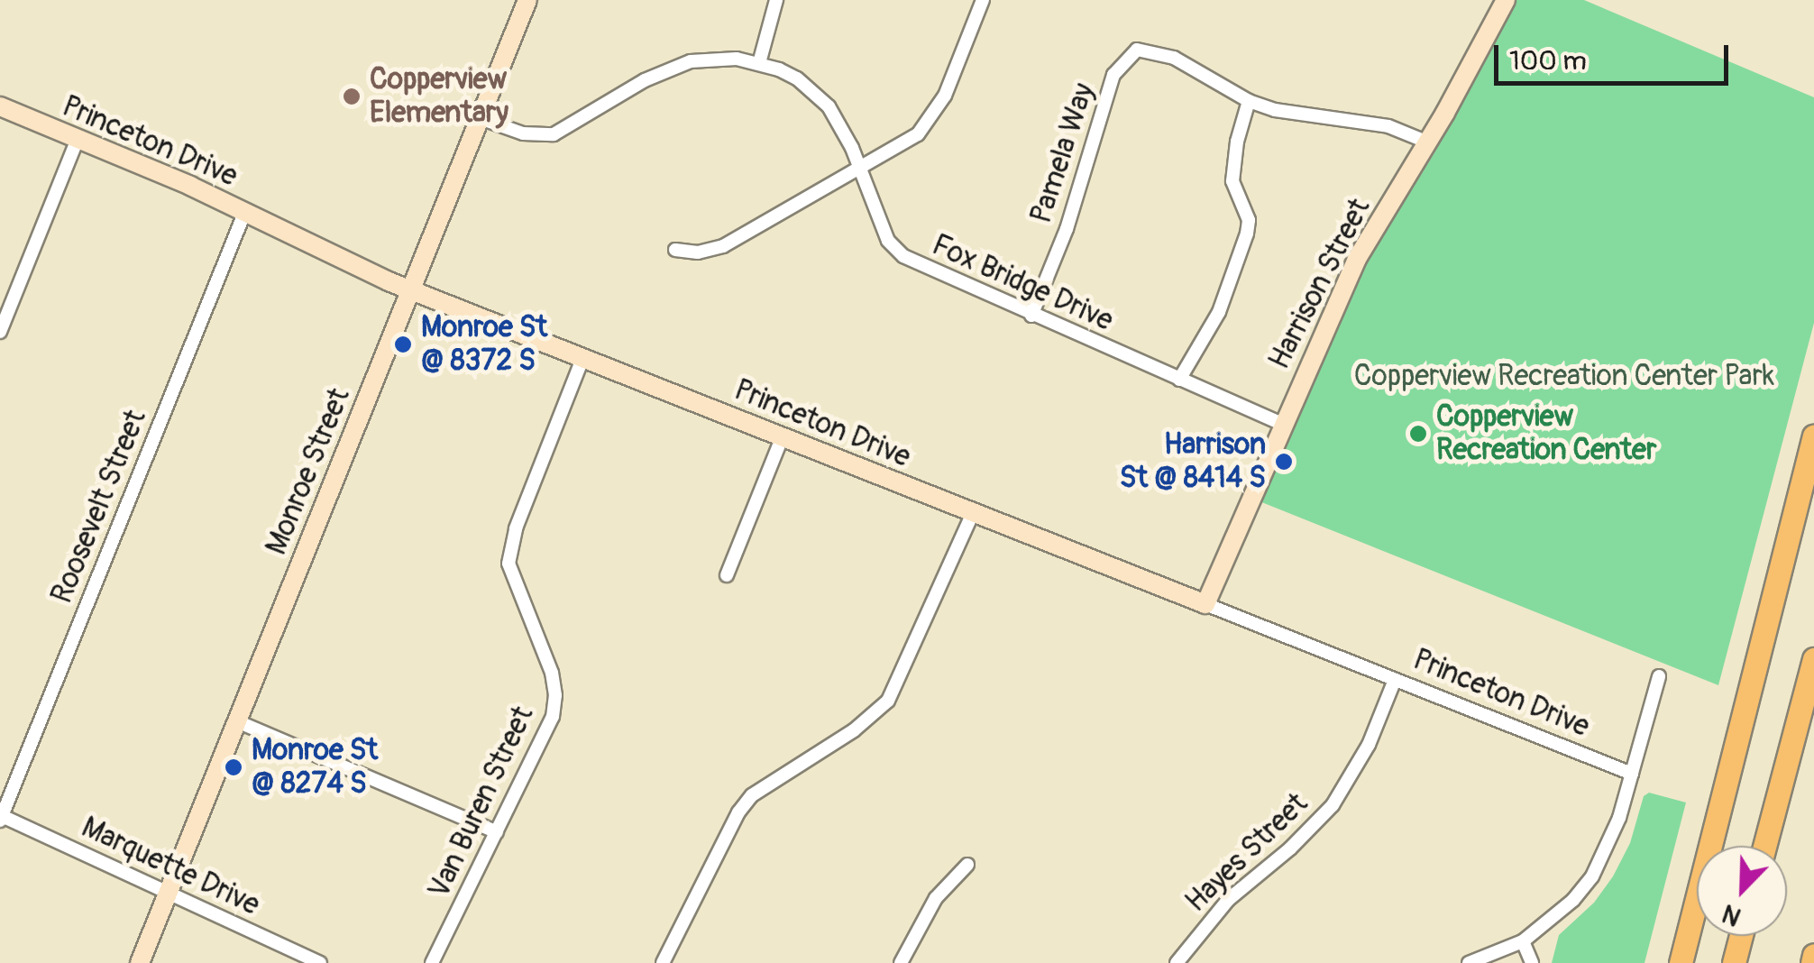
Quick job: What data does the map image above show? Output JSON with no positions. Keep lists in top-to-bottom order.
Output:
{
  "streets": {
    "street": [
      "Princeton Drive",
      "Pamela Way",
      "Fox Bridge Drive",
      "Harrison Street",
      "Monroe Street",
      "Roosevelt Street",
      "Van Buren Street",
      "Hayes Street",
      "Marquette Drive"
    ]
  },
  "crossings": [
    ["Princeton Drive", "Harrison Street"],
    ["Princeton Drive", "Monroe Street"],
    ["Princeton Drive", "Roosevelt Street"],
    ["Princeton Drive", "Van Buren Street"],
    ["Princeton Drive", "Hayes Street"],
    ["Pamela Way", "Fox Bridge Drive"],
    ["Pamela Way", "Harrison Street"],
    ["Fox Bridge Drive", "Harrison Street"],
    ["Fox Bridge Drive", "Monroe Street"],
    ["Monroe Street", "Marquette Drive"],
    ["Roosevelt Street", "Marquette Drive"]
  ],
  "parks": ["Copperview Recreation Center Park"],
  "places": [
    "Copperview Elementary",
    "Monroe St @ 8372 S",
    "Copperview Recreation Center",
    "Harrison St @ 8414 S",
    "Monroe St @ 8274 S"
  ],
  "scale_bar": "100 m",
  "north": "bottom left"
}
